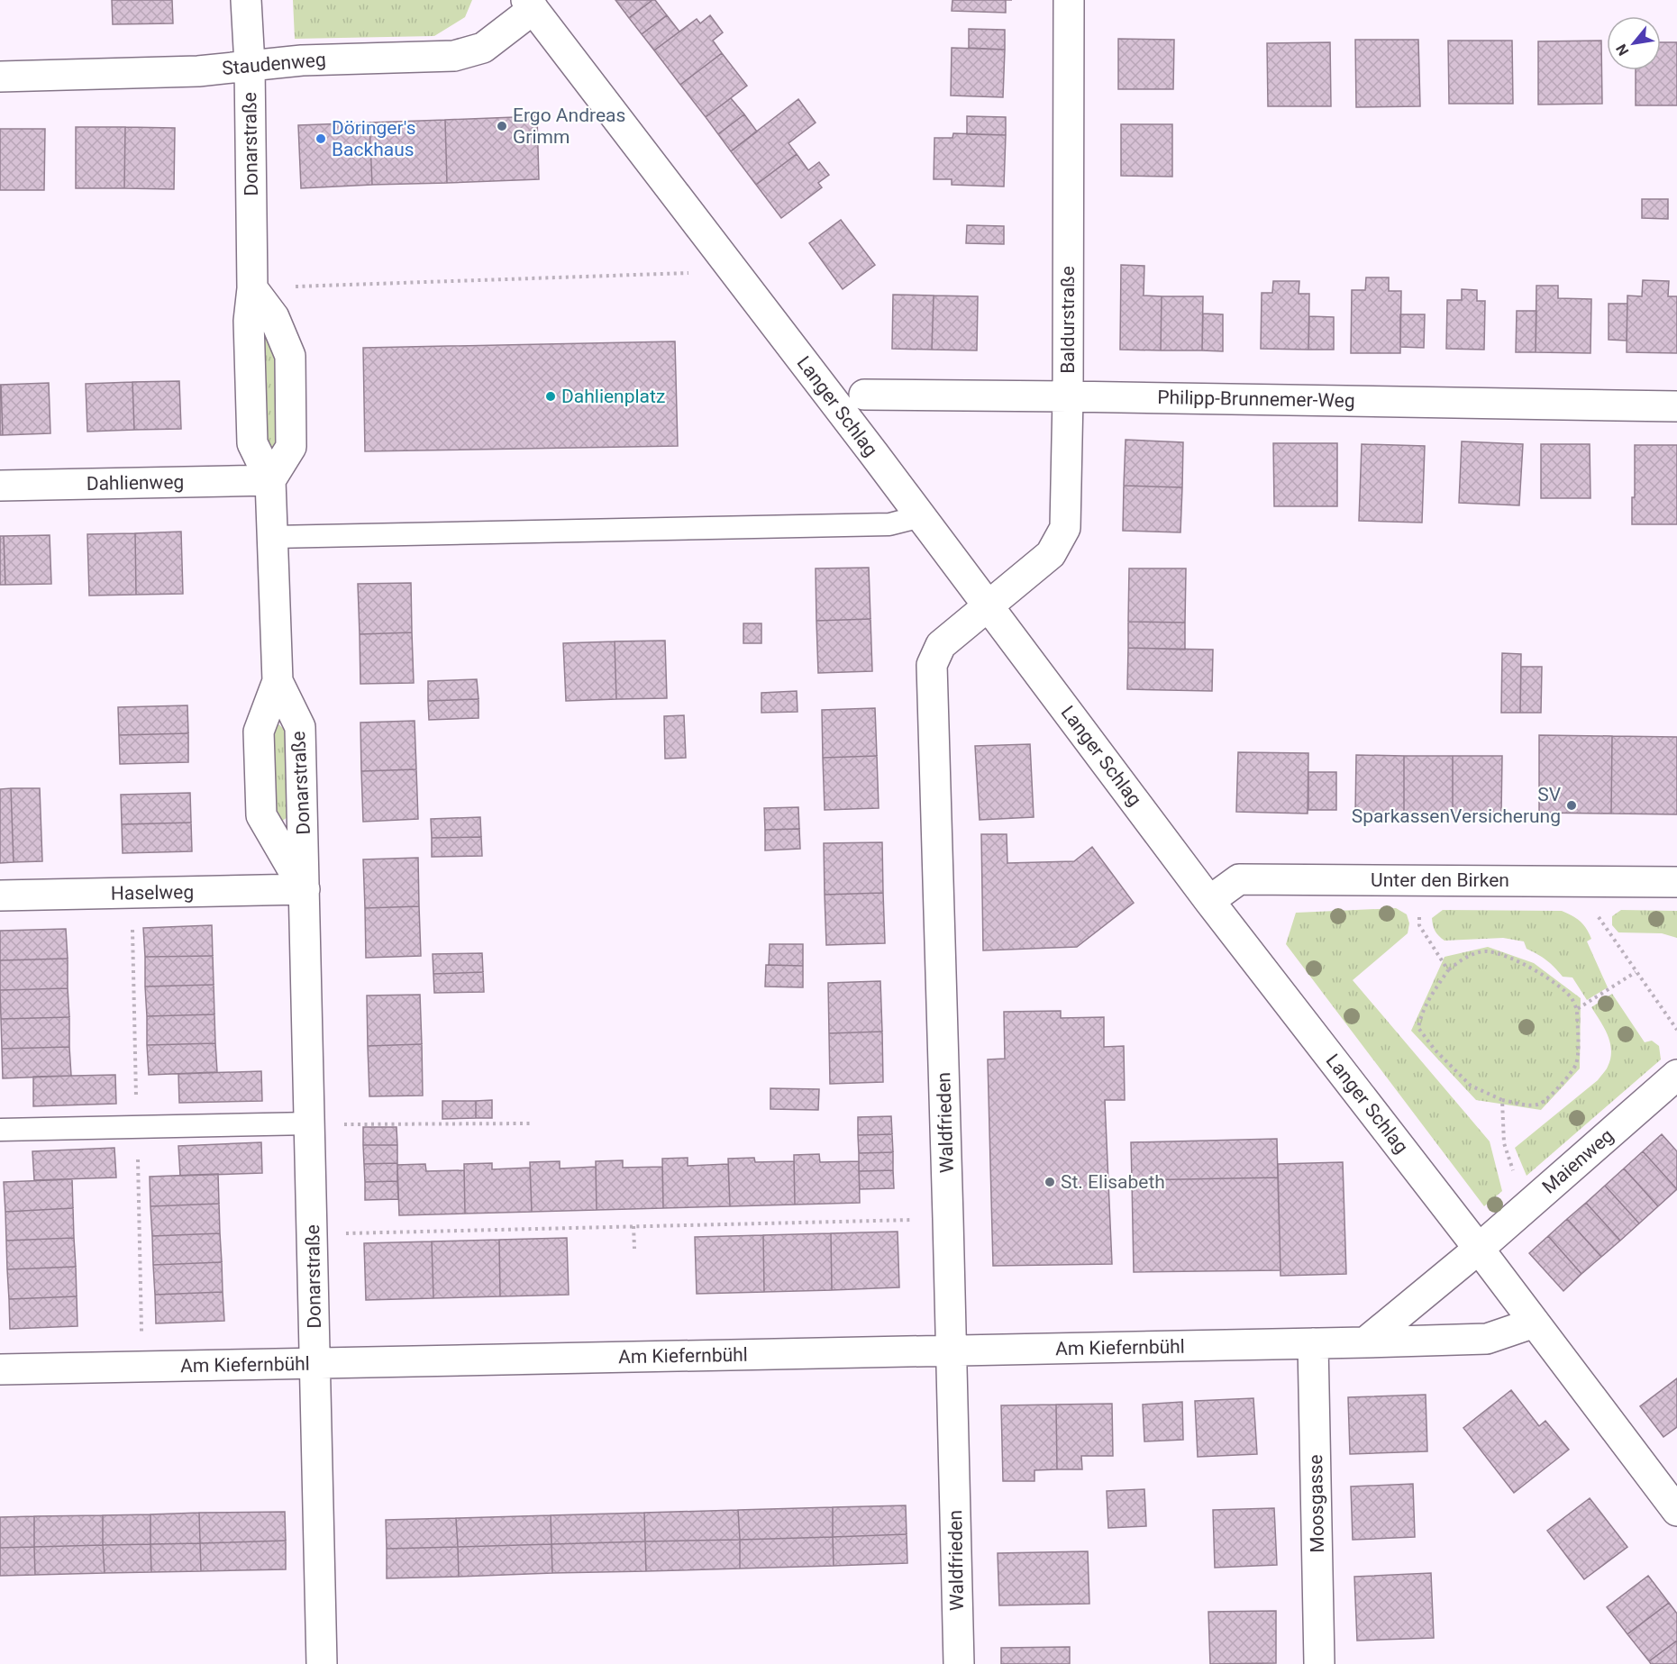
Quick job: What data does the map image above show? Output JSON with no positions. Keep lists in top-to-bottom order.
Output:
{
  "streets": {
    "street": [
      "Staudenweg",
      "Donarstraße",
      "Baldurstraße",
      "Philipp-Brunnemer-Weg",
      "Langer Schlag",
      "Dahlienweg",
      "Unter den Birken",
      "Haselweg",
      "Waldfrieden",
      "Maienweg",
      "Am Kiefernbühl",
      "Moosgasse"
    ]
  },
  "crossings": [
    ["Staudenweg", "Donarstraße"],
    ["Staudenweg", "Langer Schlag"],
    ["Donarstraße", "Dahlienweg"],
    ["Donarstraße", "Haselweg"],
    ["Donarstraße", "Am Kiefernbühl"],
    ["Baldurstraße", "Philipp-Brunnemer-Weg"],
    ["Baldurstraße", "Langer Schlag"],
    ["Baldurstraße", "Waldfrieden"],
    ["Philipp-Brunnemer-Weg", "Langer Schlag"],
    ["Langer Schlag", "Unter den Birken"],
    ["Langer Schlag", "Waldfrieden"],
    ["Langer Schlag", "Maienweg"],
    ["Langer Schlag", "Am Kiefernbühl"],
    ["Waldfrieden", "Am Kiefernbühl"],
    ["Am Kiefernbühl", "Moosgasse"]
  ],
  "places": [
    "Ergo Andreas Grimm",
    "Döringer's Backhaus",
    "Dahlienplatz",
    "SV SparkassenVersicherung",
    "St. Elisabeth"
  ],
  "north": "bottom left"
}
